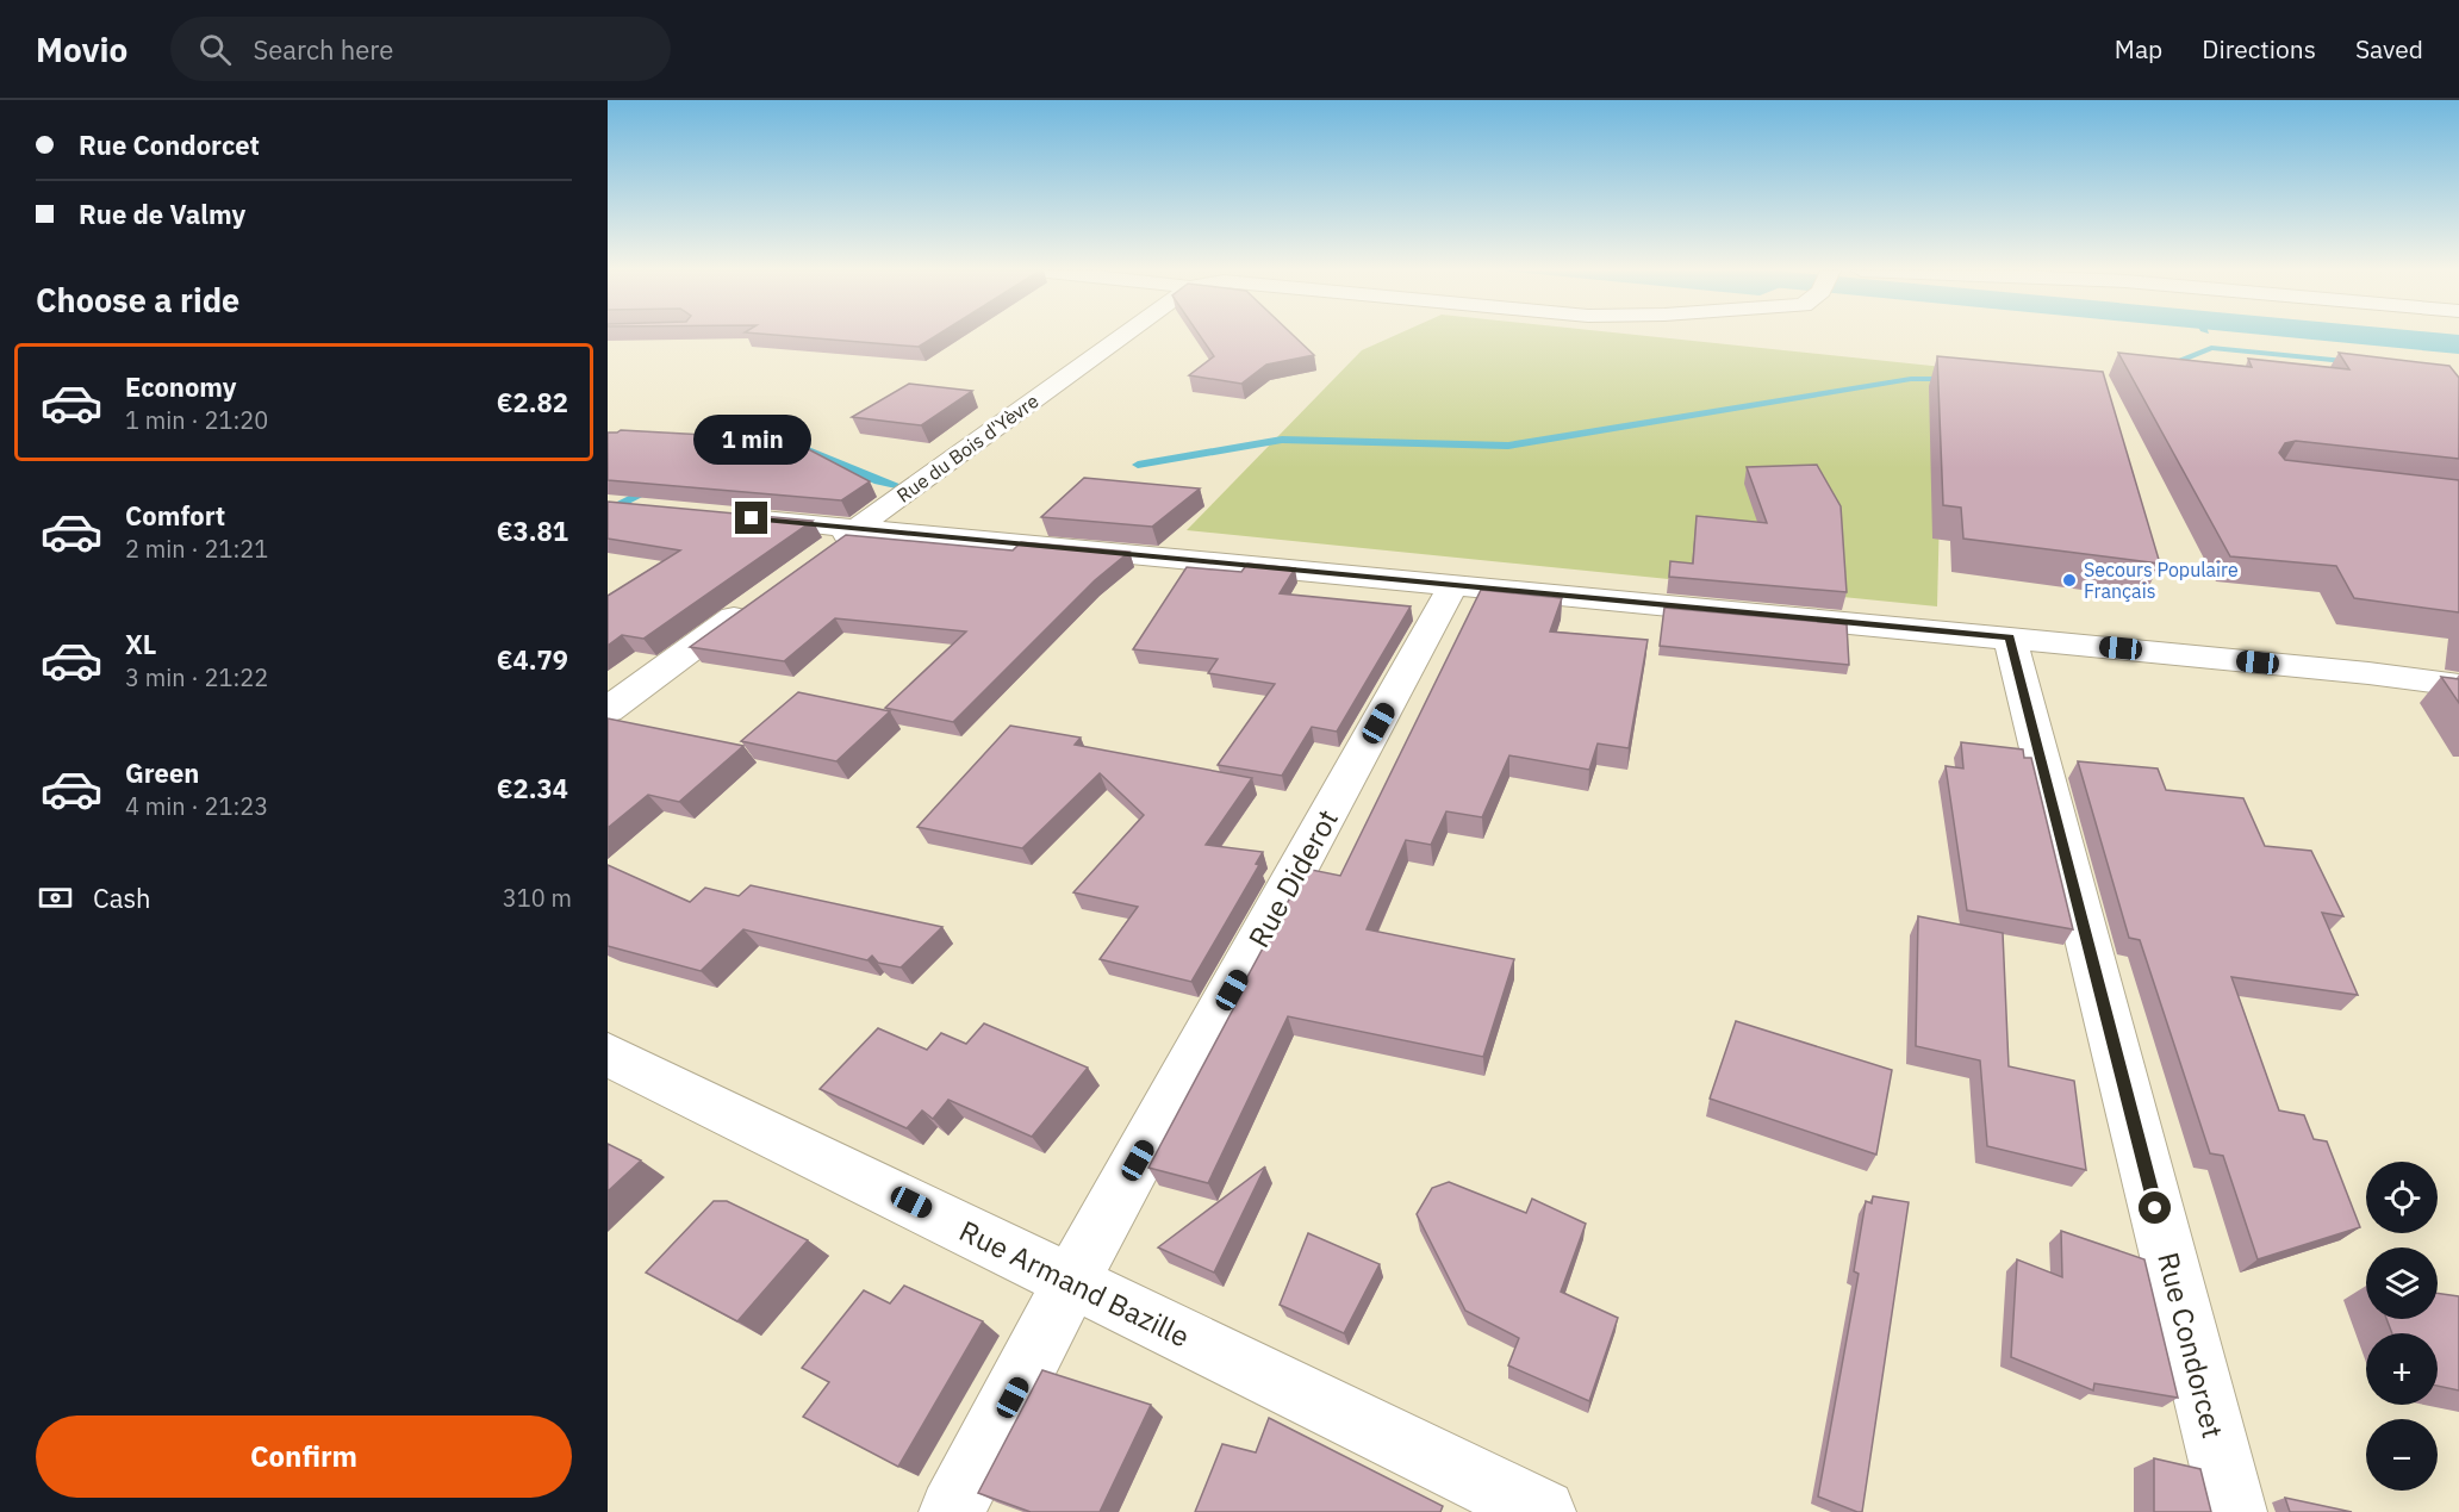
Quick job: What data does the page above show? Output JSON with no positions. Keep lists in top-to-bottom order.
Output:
{
  "streets": {
    "street": [
      "Rue du Bois d'Yèvre",
      "Rue Diderot",
      "Rue Armand Bazille",
      "Rue Condorcet"
    ]
  },
  "crossings": [
    ["Rue Diderot", "Rue Armand Bazille"]
  ],
  "places": ["Secours Populaire Français"],
  "page": {
    "header": "Movio",
    "search": "Search here",
    "nav": ["Map", "Directions", "Saved"],
    "banner": ["Rue Condorcet", "Rue de Valmy"],
    "heading": "Choose a ride",
    "list": [
      {
        "name": "Economy",
        "note": "1 min · 21:20",
        "value": "€2.82"
      },
      {
        "name": "Comfort",
        "note": "2 min · 21:21",
        "value": "€3.81"
      },
      {
        "name": "XL",
        "note": "3 min · 21:22",
        "value": "€4.79"
      },
      {
        "name": "Green",
        "note": "4 min · 21:23",
        "value": "€2.34"
      }
    ],
    "bubble": "1 min",
    "pay": ["Cash", "310 m"],
    "map_buttons": ["+", "−"],
    "buttons": "Confirm"
  }
}
